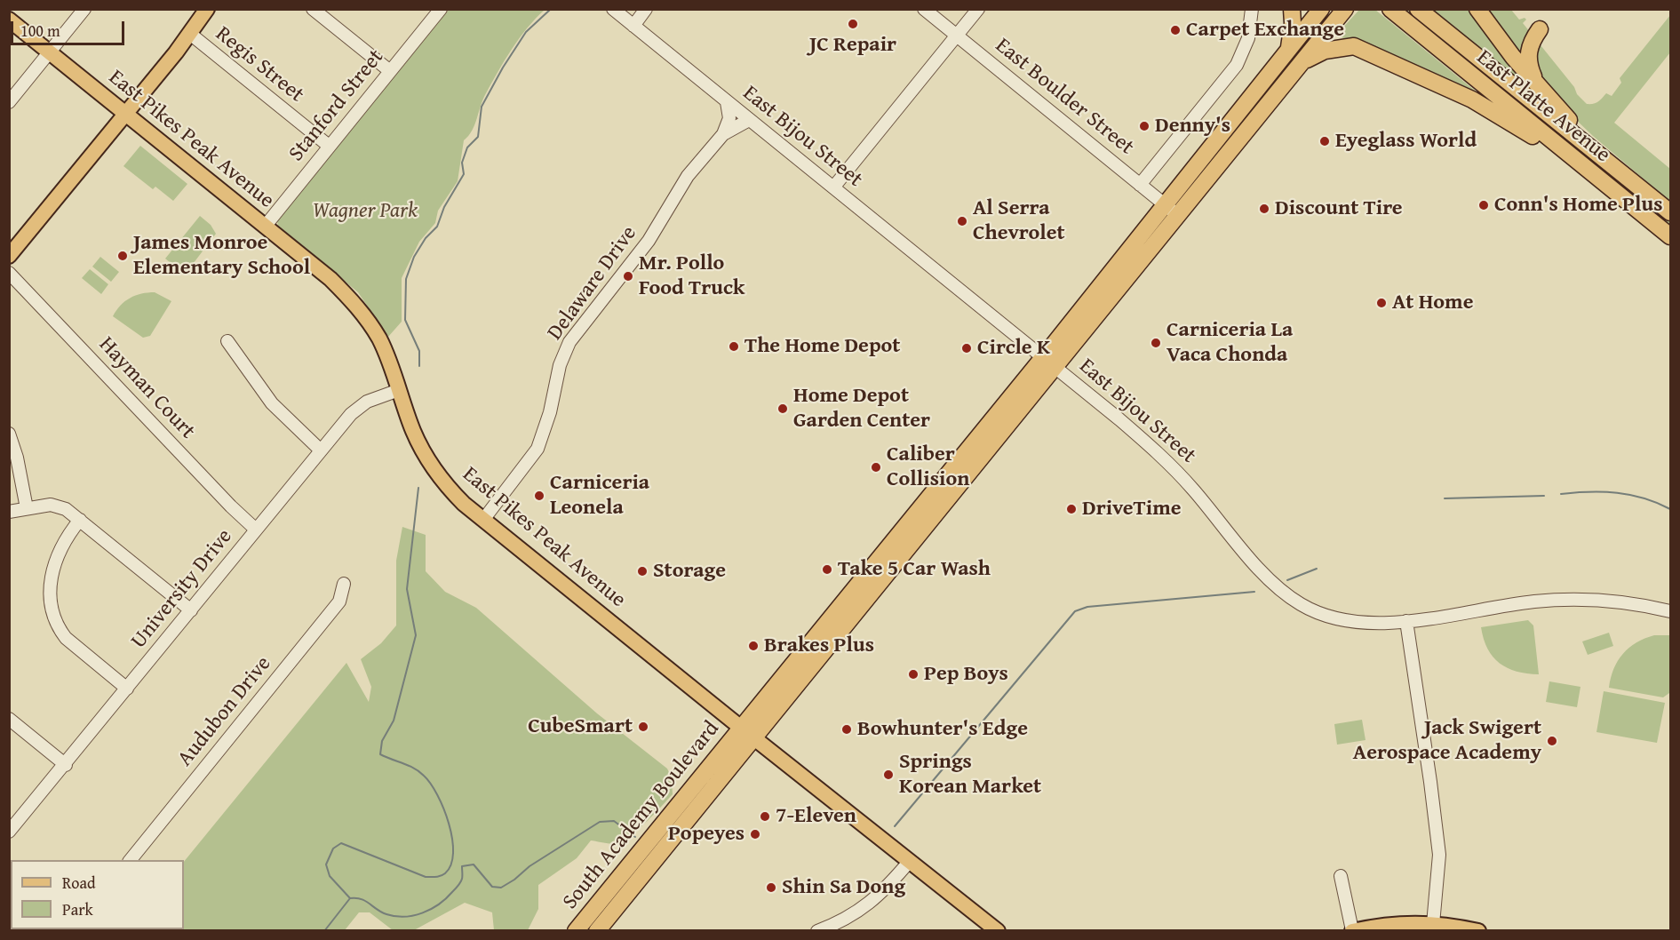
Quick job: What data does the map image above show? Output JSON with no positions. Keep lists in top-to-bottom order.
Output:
{
  "streets": {
    "highway": ["East Platte Avenue", "South Academy Boulevard"],
    "main road": ["East Pikes Peak Avenue"],
    "street": [
      "Regis Street",
      "East Boulder Street",
      "Stanford Street",
      "East Bijou Street",
      "Delaware Drive",
      "Hayman Court",
      "University Drive",
      "Audubon Drive"
    ]
  },
  "crossings": [
    ["Regis Street", "Stanford Street"],
    ["East Boulder Street", "South Academy Boulevard"],
    ["Stanford Street", "East Pikes Peak Avenue"],
    ["East Bijou Street", "Delaware Drive"],
    ["East Bijou Street", "South Academy Boulevard"],
    ["East Pikes Peak Avenue", "Delaware Drive"],
    ["East Pikes Peak Avenue", "University Drive"],
    ["East Pikes Peak Avenue", "South Academy Boulevard"],
    ["Hayman Court", "University Drive"]
  ],
  "parks": ["Wagner Park"],
  "places": [
    "JC Repair",
    "Carpet Exchange",
    "Denny's",
    "Eyeglass World",
    "Conn's Home Plus",
    "Discount Tire",
    "Al Serra Chevrolet",
    "James Monroe Elementary School",
    "Mr. Pollo Food Truck",
    "At Home",
    "Carniceria La Vaca Chonda",
    "The Home Depot",
    "Circle K",
    "Home Depot Garden Center",
    "Caliber Collision",
    "Carniceria Leonela",
    "DriveTime",
    "Take 5 Car Wash",
    "Storage",
    "Brakes Plus",
    "Pep Boys",
    "CubeSmart",
    "Bowhunter's Edge",
    "Jack Swigert Aerospace Academy",
    "Springs Korean Market",
    "7-Eleven",
    "Popeyes",
    "Shin Sa Dong"
  ],
  "legend": ["Road", "Park"],
  "scale_bar": "100 m"
}
